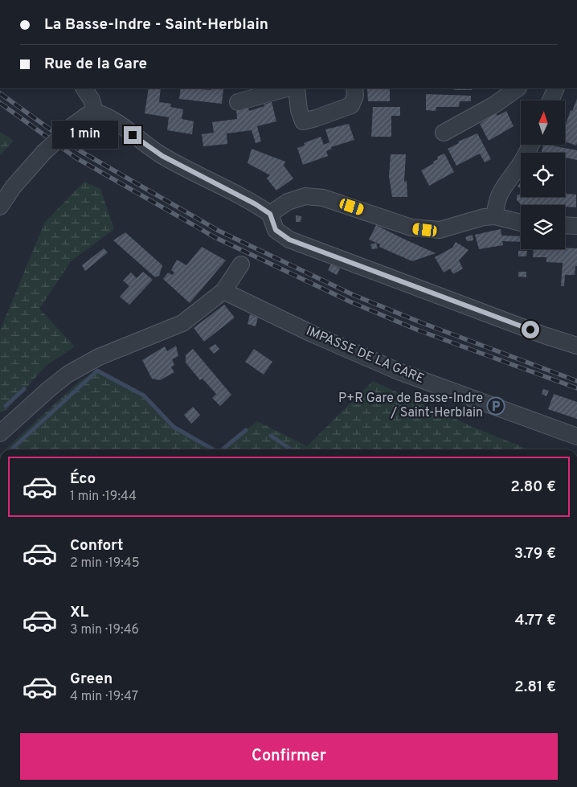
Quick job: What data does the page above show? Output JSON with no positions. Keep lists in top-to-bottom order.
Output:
{
  "streets": {
    "street": ["IMPASSE DE LA GARE"]
  },
  "places": {
    "parking": ["P+R Gare de Basse-Indre / Saint-Herblain"]
  },
  "north": "top",
  "page": {
    "banner": ["La Basse-Indre - Saint-Herblain", "Rue de la Gare"],
    "bubble": "1 min",
    "list": [
      {
        "name": "Éco",
        "note": "1 min · 19:44",
        "value": "2.80 €"
      },
      {
        "name": "Confort",
        "note": "2 min · 19:45",
        "value": "3.79 €"
      },
      {
        "name": "XL",
        "note": "3 min · 19:46",
        "value": "4.77 €"
      },
      {
        "name": "Green",
        "note": "4 min · 19:47",
        "value": "2.81 €"
      }
    ],
    "buttons": "Confirmer"
  }
}
